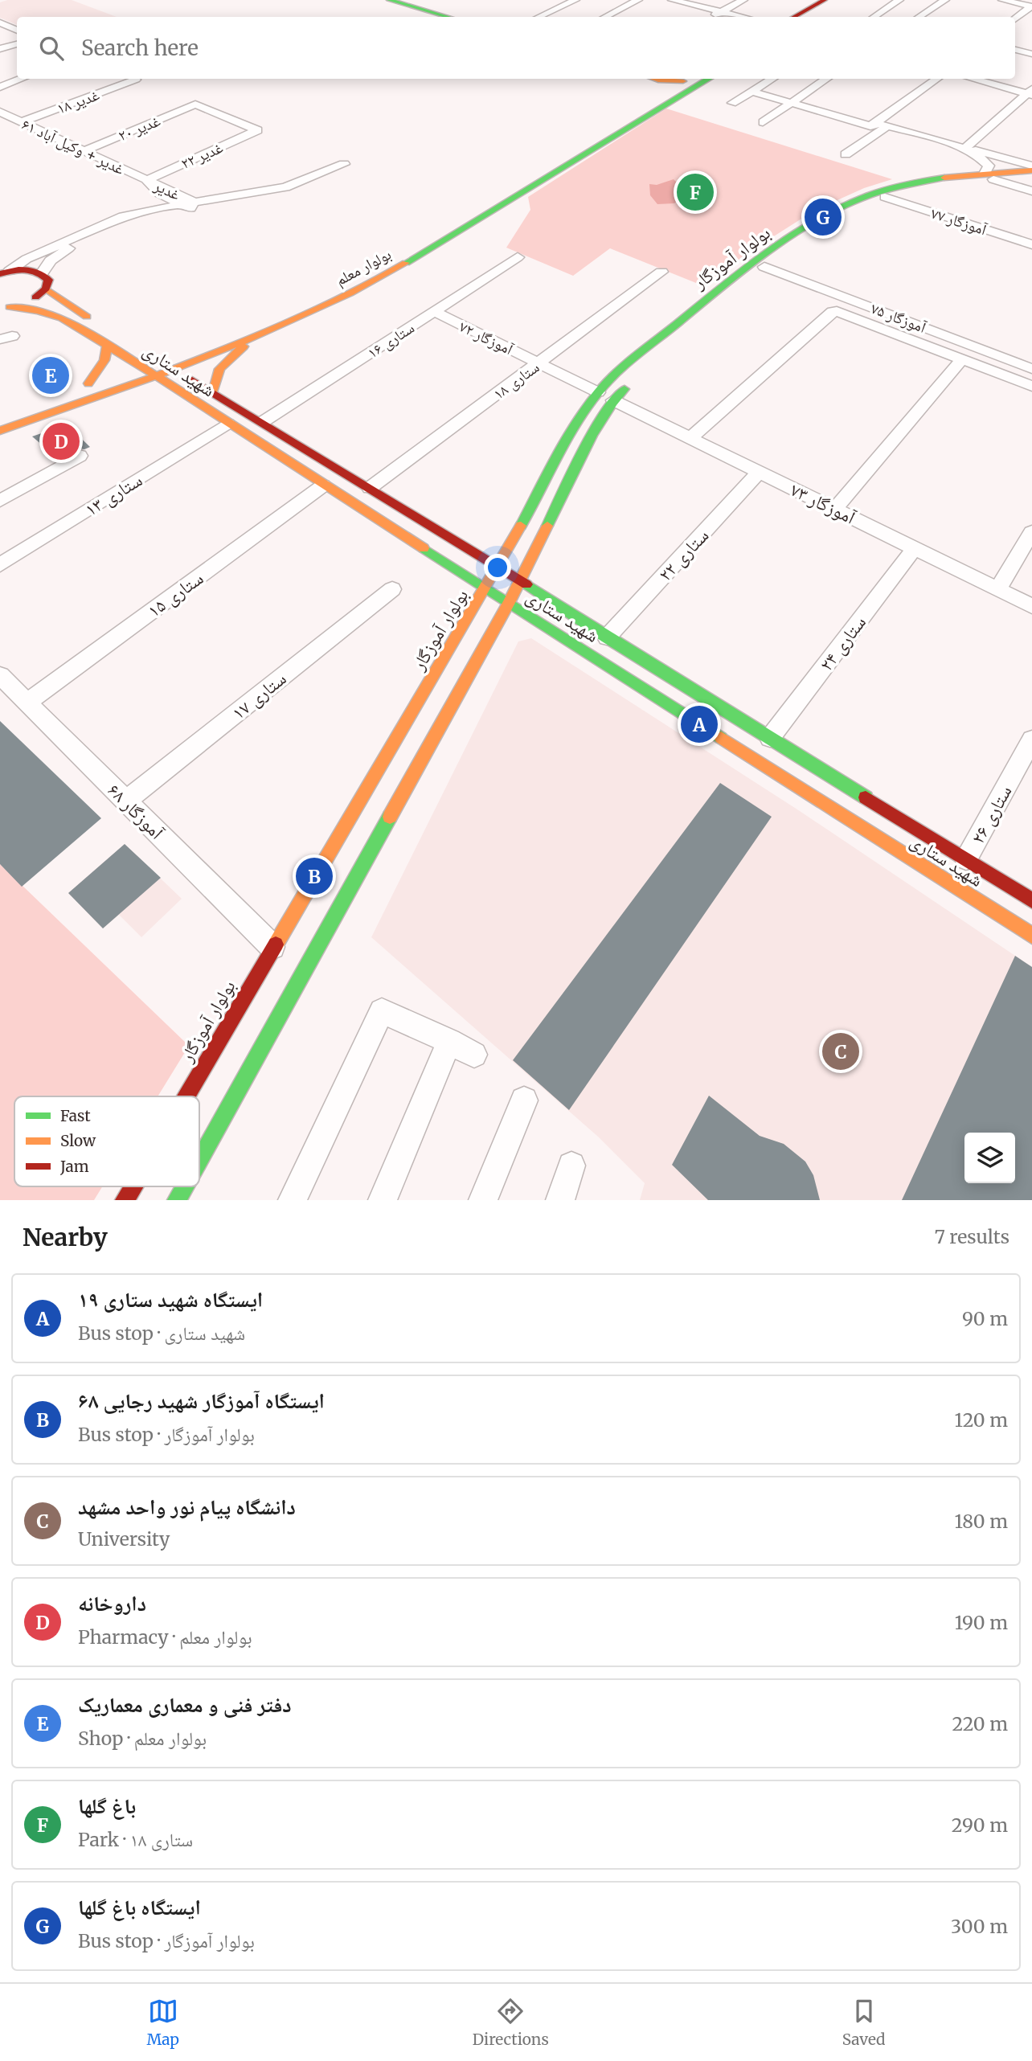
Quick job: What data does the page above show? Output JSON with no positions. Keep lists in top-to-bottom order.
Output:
{
  "streets": {
    "main road": ["بولوار آموزگار", "بولوار معلم", "شهید ستاری"],
    "street": [
      "غدیر ۱۸",
      "غدیر ۲۰",
      "غدیر + وکیل آباد ۶۱",
      "غدیر ۲۲",
      "غدیر",
      "۷۷ آموزگار",
      "آموزگار ۷۵",
      "۷۲ آموزگار",
      "ستاری ۱۶",
      "ستاری ۱۸",
      "ستاری ۱۳",
      "۷۳ آموزگار",
      "ستاری ۲۲",
      "ستاری ۱۵",
      "ستاری ۲۴",
      "ستاری ۱۷",
      "آموزگار ۶۸",
      "ستاری ۲۶"
    ]
  },
  "crossings": [
    ["غدیر ۱۸", "غدیر + وکیل آباد ۶۱"],
    ["غدیر ۲۰", "غدیر + وکیل آباد ۶۱"],
    ["غدیر ۲۰", "غدیر ۲۲"],
    ["غدیر + وکیل آباد ۶۱", "غدیر ۲۲"],
    ["غدیر + وکیل آباد ۶۱", "غدیر"],
    ["غدیر ۲۲", "غدیر"],
    ["۷۷ آموزگار", "بولوار آموزگار"],
    ["بولوار آموزگار", "آموزگار ۷۵"],
    ["بولوار آموزگار", "۷۲ آموزگار"],
    ["بولوار آموزگار", "شهید ستاری"],
    ["بولوار آموزگار", "۷۳ آموزگار"],
    ["بولوار آموزگار", "آموزگار ۶۸"],
    ["بولوار معلم", "شهید ستاری"],
    ["۷۲ آموزگار", "ستاری ۱۶"],
    ["۷۲ آموزگار", "ستاری ۱۸"],
    ["۷۲ آموزگار", "۷۳ آموزگار"],
    ["ستاری ۱۶", "شهید ستاری"],
    ["شهید ستاری", "ستاری ۱۸"],
    ["شهید ستاری", "ستاری ۱۳"],
    ["شهید ستاری", "ستاری ۲۲"],
    ["شهید ستاری", "ستاری ۱۵"],
    ["شهید ستاری", "ستاری ۲۴"],
    ["شهید ستاری", "ستاری ۲۶"],
    ["۷۳ آموزگار", "ستاری ۲۲"],
    ["۷۳ آموزگار", "ستاری ۲۴"],
    ["ستاری ۱۵", "آموزگار ۶۸"],
    ["ستاری ۱۷", "آموزگار ۶۸"]
  ],
  "legend": ["Fast", "Slow", "Jam"],
  "page": {
    "search": "Search here",
    "pins": [
      "F",
      "G",
      "E",
      "D",
      "A",
      "B",
      "C"
    ],
    "heading": ["Nearby", "7 results"],
    "list": [
      {
        "mark": "A",
        "name": "ایستگاه شهید ستاری ۱۹",
        "note": "Bus stop · شهید ستاری",
        "value": "90 m"
      },
      {
        "mark": "B",
        "name": "ایستگاه آموزگار شهید رجایی ۶۸",
        "note": "Bus stop · بولوار آموزگار",
        "value": "120 m"
      },
      {
        "mark": "C",
        "name": "دانشگاه پیام نور واحد مشهد",
        "note": "University",
        "value": "180 m"
      },
      {
        "mark": "D",
        "name": "داروخانه",
        "note": "Pharmacy · بولوار معلم",
        "value": "190 m"
      },
      {
        "mark": "E",
        "name": "دفتر فنی و معماری معماریک",
        "note": "Shop · بولوار معلم",
        "value": "220 m"
      },
      {
        "mark": "F",
        "name": "باغ گلها",
        "note": "Park · ستاری ۱۸",
        "value": "290 m"
      },
      {
        "mark": "G",
        "name": "ایستگاه باغ گلها",
        "note": "Bus stop · بولوار آموزگار",
        "value": "300 m"
      }
    ],
    "nav": ["Map", "Directions", "Saved"]
  }
}
